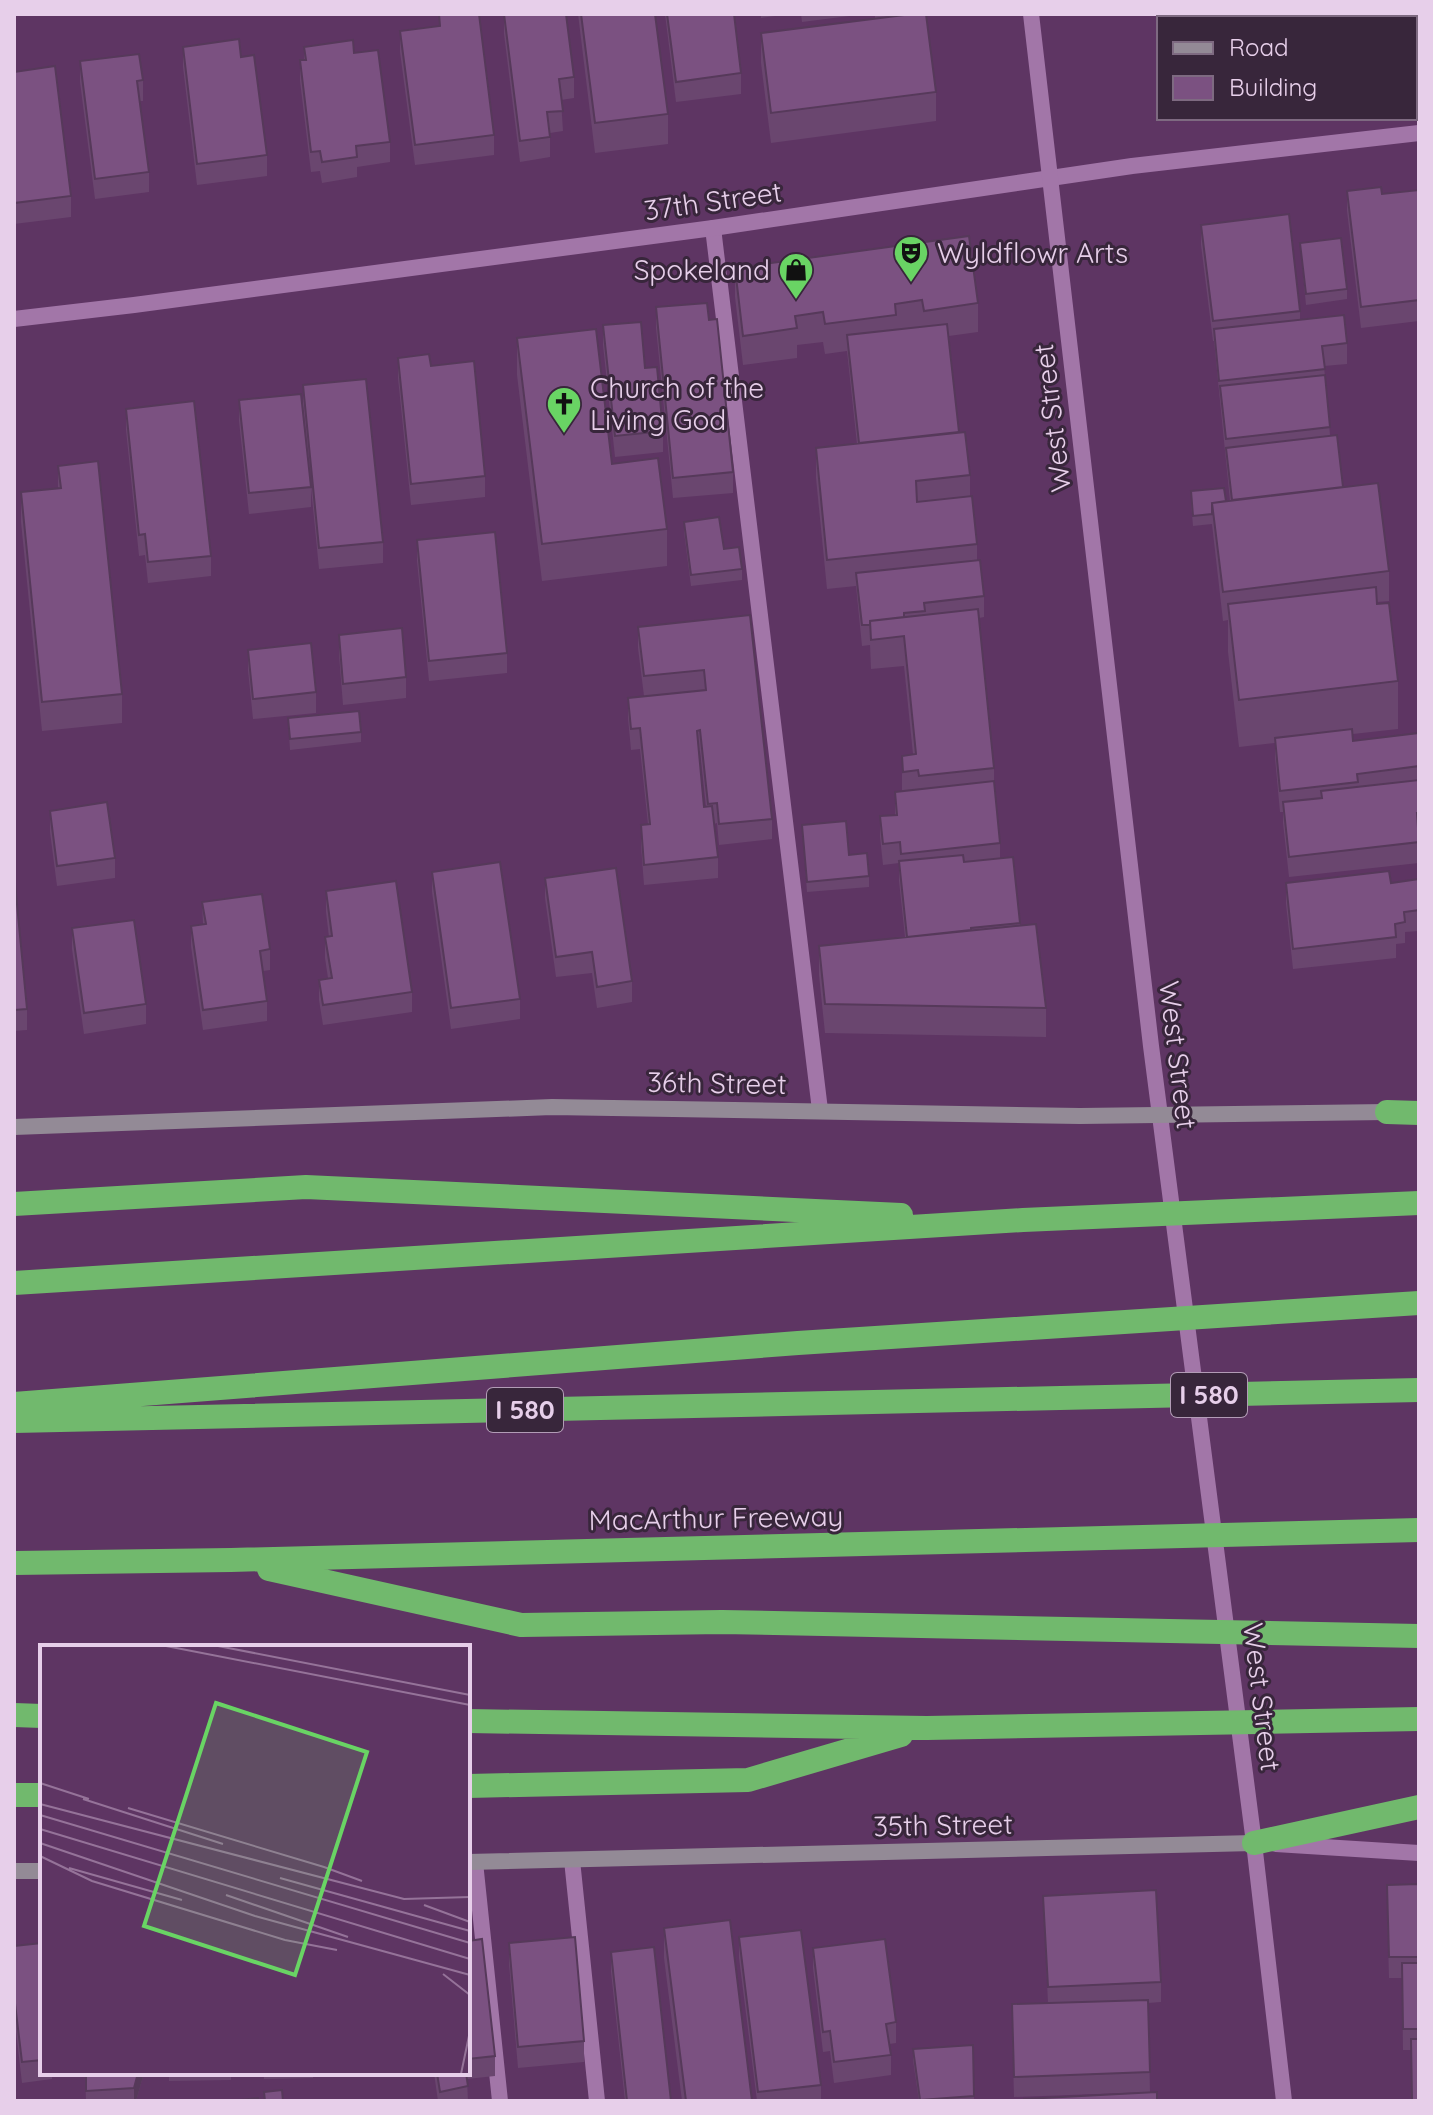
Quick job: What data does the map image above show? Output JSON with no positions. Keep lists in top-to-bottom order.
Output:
{
  "streets": {
    "highway": ["I 580", "MacArthur Freeway"],
    "main road": ["36th Street", "35th Street"],
    "street": ["37th Street", "West Street"]
  },
  "crossings": [
    ["37th Street", "West Street"],
    ["West Street", "36th Street"],
    ["West Street", "35th Street"]
  ],
  "places": {
    "theatre": ["Wyldflowr Arts"],
    "shop": ["Spokeland"],
    "church": ["Church of the Living God"]
  },
  "legend": ["Road", "Building"]
}
